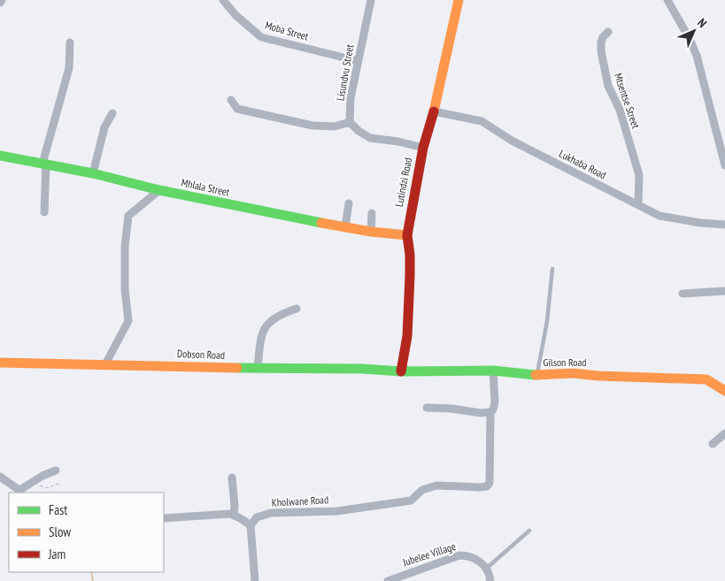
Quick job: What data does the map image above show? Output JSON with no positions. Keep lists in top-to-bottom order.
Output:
{
  "streets": {
    "street": [
      "Moba Street",
      "Lisundvu Street",
      "Mtsentse Street",
      "Lukhaba Road",
      "Lutindzi Road",
      "Mhlala Street",
      "Dobson Road",
      "Gilson Road",
      "Kholwane Road",
      "Jubelee Village"
    ]
  },
  "crossings": [
    ["Moba Street", "Lisundvu Street"],
    ["Mtsentse Street", "Lukhaba Road"],
    ["Lukhaba Road", "Lutindzi Road"],
    ["Lutindzi Road", "Mhlala Street"],
    ["Lutindzi Road", "Dobson Road"],
    ["Lutindzi Road", "Gilson Road"],
    ["Dobson Road", "Gilson Road"]
  ],
  "legend": ["Fast", "Slow", "Jam"],
  "north": "top right"
}
